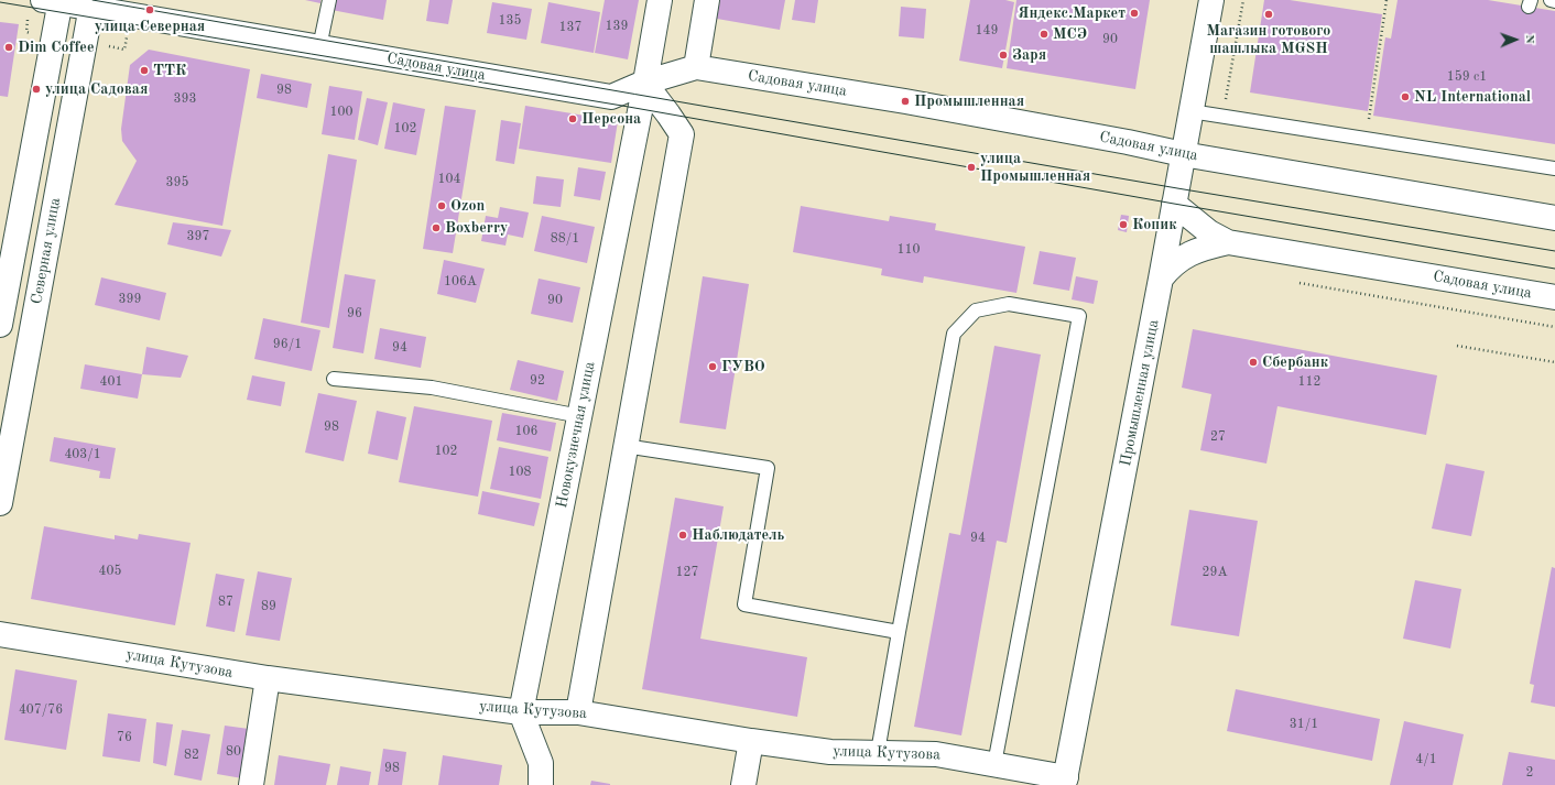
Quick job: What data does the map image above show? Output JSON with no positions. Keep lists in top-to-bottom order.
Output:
{
  "streets": {
    "street": [
      "Садовая улица",
      "Северная улица",
      "Промышленная улица",
      "Новокузнечная улица",
      "улица Кутузова"
    ]
  },
  "crossings": [
    ["Садовая улица", "Северная улица"],
    ["Садовая улица", "Промышленная улица"],
    ["Садовая улица", "Новокузнечная улица"],
    ["Промышленная улица", "улица Кутузова"],
    ["Новокузнечная улица", "улица Кутузова"]
  ],
  "places": [
    "улица Северная",
    "Яндекс.Маркет",
    "Магазин готового шашлыка MGSH",
    "МСЭ",
    "Dim Coffee",
    "Заря",
    "ТТК",
    "улица Садовая",
    "NL International",
    "Промышленная",
    "Персона",
    "улица Промышленная",
    "Ozon",
    "Копик",
    "Boxberry",
    "Сбербанк",
    "ГУВО",
    "Наблюдатель"
  ],
  "house_numbers": [
    "135",
    "139",
    "137",
    "149",
    "90",
    "159 с1",
    "98",
    "393",
    "100",
    "102",
    "104",
    "395",
    "397",
    "88/1",
    "110",
    "106А",
    "399",
    "90",
    "96",
    "96/1",
    "94",
    "92",
    "401",
    "112",
    "98",
    "106",
    "27",
    "102",
    "403/1",
    "108",
    "94",
    "405",
    "127",
    "29А",
    "87",
    "89",
    "407/76",
    "31/1",
    "76",
    "80",
    "82",
    "4/1",
    "98",
    "2"
  ],
  "north": "right"
}
